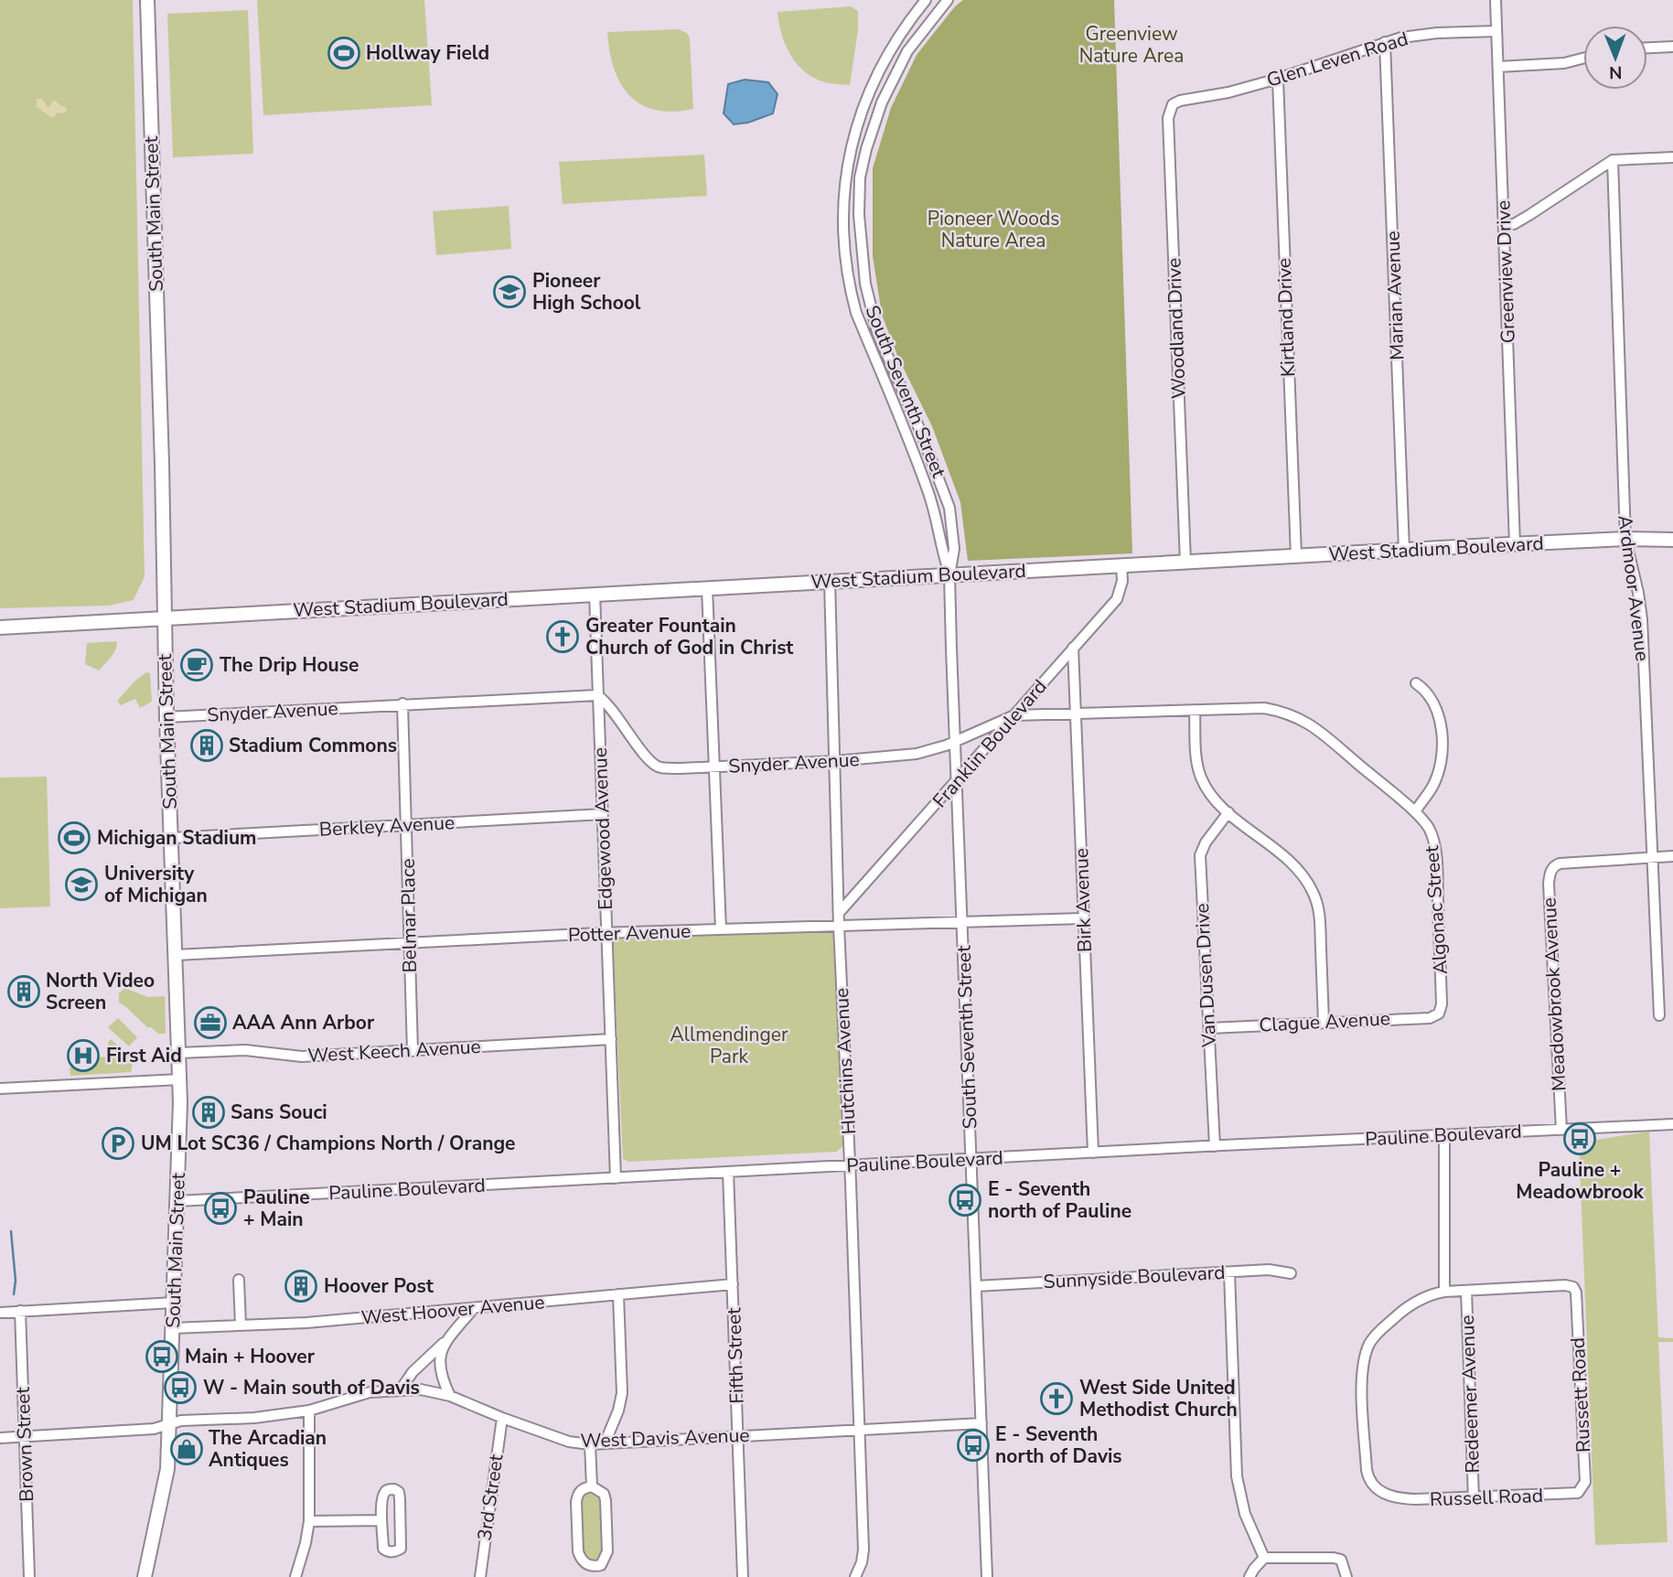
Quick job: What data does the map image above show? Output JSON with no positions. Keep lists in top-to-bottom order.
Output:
{
  "streets": {
    "main road": ["South Main Street", "West Stadium Boulevard"],
    "street": [
      "Glen Leven Road",
      "Greenview Drive",
      "Marian Avenue",
      "Kirtland Drive",
      "Woodland Drive",
      "South Seventh Street",
      "Ardmoor Avenue",
      "Snyder Avenue",
      "Franklin Boulevard",
      "Berkley Avenue",
      "Edgewood Avenue",
      "Birk Avenue",
      "Algonac Street",
      "Belmar Place",
      "Potter Avenue",
      "Van Dusen Drive",
      "Meadowbrook Avenue",
      "Clague Avenue",
      "West Keech Avenue",
      "Hutchins Avenue",
      "Pauline Boulevard",
      "Sunnyside Boulevard",
      "West Hoover Avenue",
      "Fifth Street",
      "Redeemer Avenue",
      "Russett Road",
      "West Davis Avenue",
      "Brown Street",
      "3rd Street",
      "Russell Road"
    ]
  },
  "crossings": [
    ["Glen Leven Road", "Greenview Drive"],
    ["Glen Leven Road", "Marian Avenue"],
    ["Glen Leven Road", "Kirtland Drive"],
    ["Glen Leven Road", "Woodland Drive"],
    ["South Main Street", "West Stadium Boulevard"],
    ["South Main Street", "Snyder Avenue"],
    ["South Main Street", "Berkley Avenue"],
    ["South Main Street", "Potter Avenue"],
    ["South Main Street", "West Keech Avenue"],
    ["South Main Street", "Pauline Boulevard"],
    ["South Main Street", "West Hoover Avenue"],
    ["South Main Street", "West Davis Avenue"],
    ["Greenview Drive", "West Stadium Boulevard"],
    ["Marian Avenue", "West Stadium Boulevard"],
    ["Kirtland Drive", "West Stadium Boulevard"],
    ["Woodland Drive", "West Stadium Boulevard"],
    ["South Seventh Street", "West Stadium Boulevard"],
    ["South Seventh Street", "Snyder Avenue"],
    ["South Seventh Street", "Franklin Boulevard"],
    ["South Seventh Street", "Potter Avenue"],
    ["South Seventh Street", "Pauline Boulevard"],
    ["South Seventh Street", "Sunnyside Boulevard"],
    ["South Seventh Street", "West Davis Avenue"],
    ["West Stadium Boulevard", "Ardmoor Avenue"],
    ["West Stadium Boulevard", "Franklin Boulevard"],
    ["West Stadium Boulevard", "Edgewood Avenue"],
    ["West Stadium Boulevard", "Hutchins Avenue"],
    ["Ardmoor Avenue", "Meadowbrook Avenue"],
    ["Snyder Avenue", "Franklin Boulevard"],
    ["Snyder Avenue", "Edgewood Avenue"],
    ["Snyder Avenue", "Birk Avenue"],
    ["Snyder Avenue", "Algonac Street"],
    ["Snyder Avenue", "Belmar Place"],
    ["Snyder Avenue", "Hutchins Avenue"],
    ["Franklin Boulevard", "Birk Avenue"],
    ["Franklin Boulevard", "Hutchins Avenue"],
    ["Berkley Avenue", "Edgewood Avenue"],
    ["Berkley Avenue", "Belmar Place"],
    ["Edgewood Avenue", "Potter Avenue"],
    ["Edgewood Avenue", "West Keech Avenue"],
    ["Edgewood Avenue", "Pauline Boulevard"],
    ["Birk Avenue", "Potter Avenue"],
    ["Birk Avenue", "Pauline Boulevard"],
    ["Algonac Street", "Clague Avenue"],
    ["Belmar Place", "Potter Avenue"],
    ["Belmar Place", "West Keech Avenue"],
    ["Potter Avenue", "Hutchins Avenue"],
    ["Van Dusen Drive", "Clague Avenue"],
    ["Van Dusen Drive", "Pauline Boulevard"],
    ["Meadowbrook Avenue", "Pauline Boulevard"],
    ["Hutchins Avenue", "Pauline Boulevard"],
    ["Hutchins Avenue", "West Davis Avenue"],
    ["Pauline Boulevard", "Fifth Street"],
    ["Pauline Boulevard", "Redeemer Avenue"],
    ["West Hoover Avenue", "Fifth Street"],
    ["Fifth Street", "West Davis Avenue"],
    ["Redeemer Avenue", "Russett Road"],
    ["Redeemer Avenue", "Russell Road"],
    ["Russett Road", "Russell Road"],
    ["West Davis Avenue", "Brown Street"],
    ["West Davis Avenue", "3rd Street"]
  ],
  "parks": ["Greenview Nature Area", "Pioneer Woods Nature Area", "Allmendinger Park"],
  "places": {
    "sports": ["Hollway Field", "Michigan Stadium"],
    "school or university": ["Pioneer High School", "University of Michigan"],
    "church": ["Greater Fountain Church of God in Christ", "West Side United Methodist Church"],
    "cafe": ["The Drip House"],
    "building": [
      "Stadium Commons",
      "North Video Screen",
      "Sans Souci",
      "Hoover Post"
    ],
    "office": ["AAA Ann Arbor"],
    "hospital": ["First Aid"],
    "bus stop": [
      "Pauline + Meadowbrook",
      "E - Seventh north of Pauline",
      "Pauline + Main",
      "Main + Hoover",
      "W - Main south of Davis",
      "E - Seventh north of Davis"
    ],
    "parking": ["UM Lot SC36 / Champions North / Orange"],
    "shop": ["The Arcadian Antiques"]
  },
  "north": "bottom"
}
